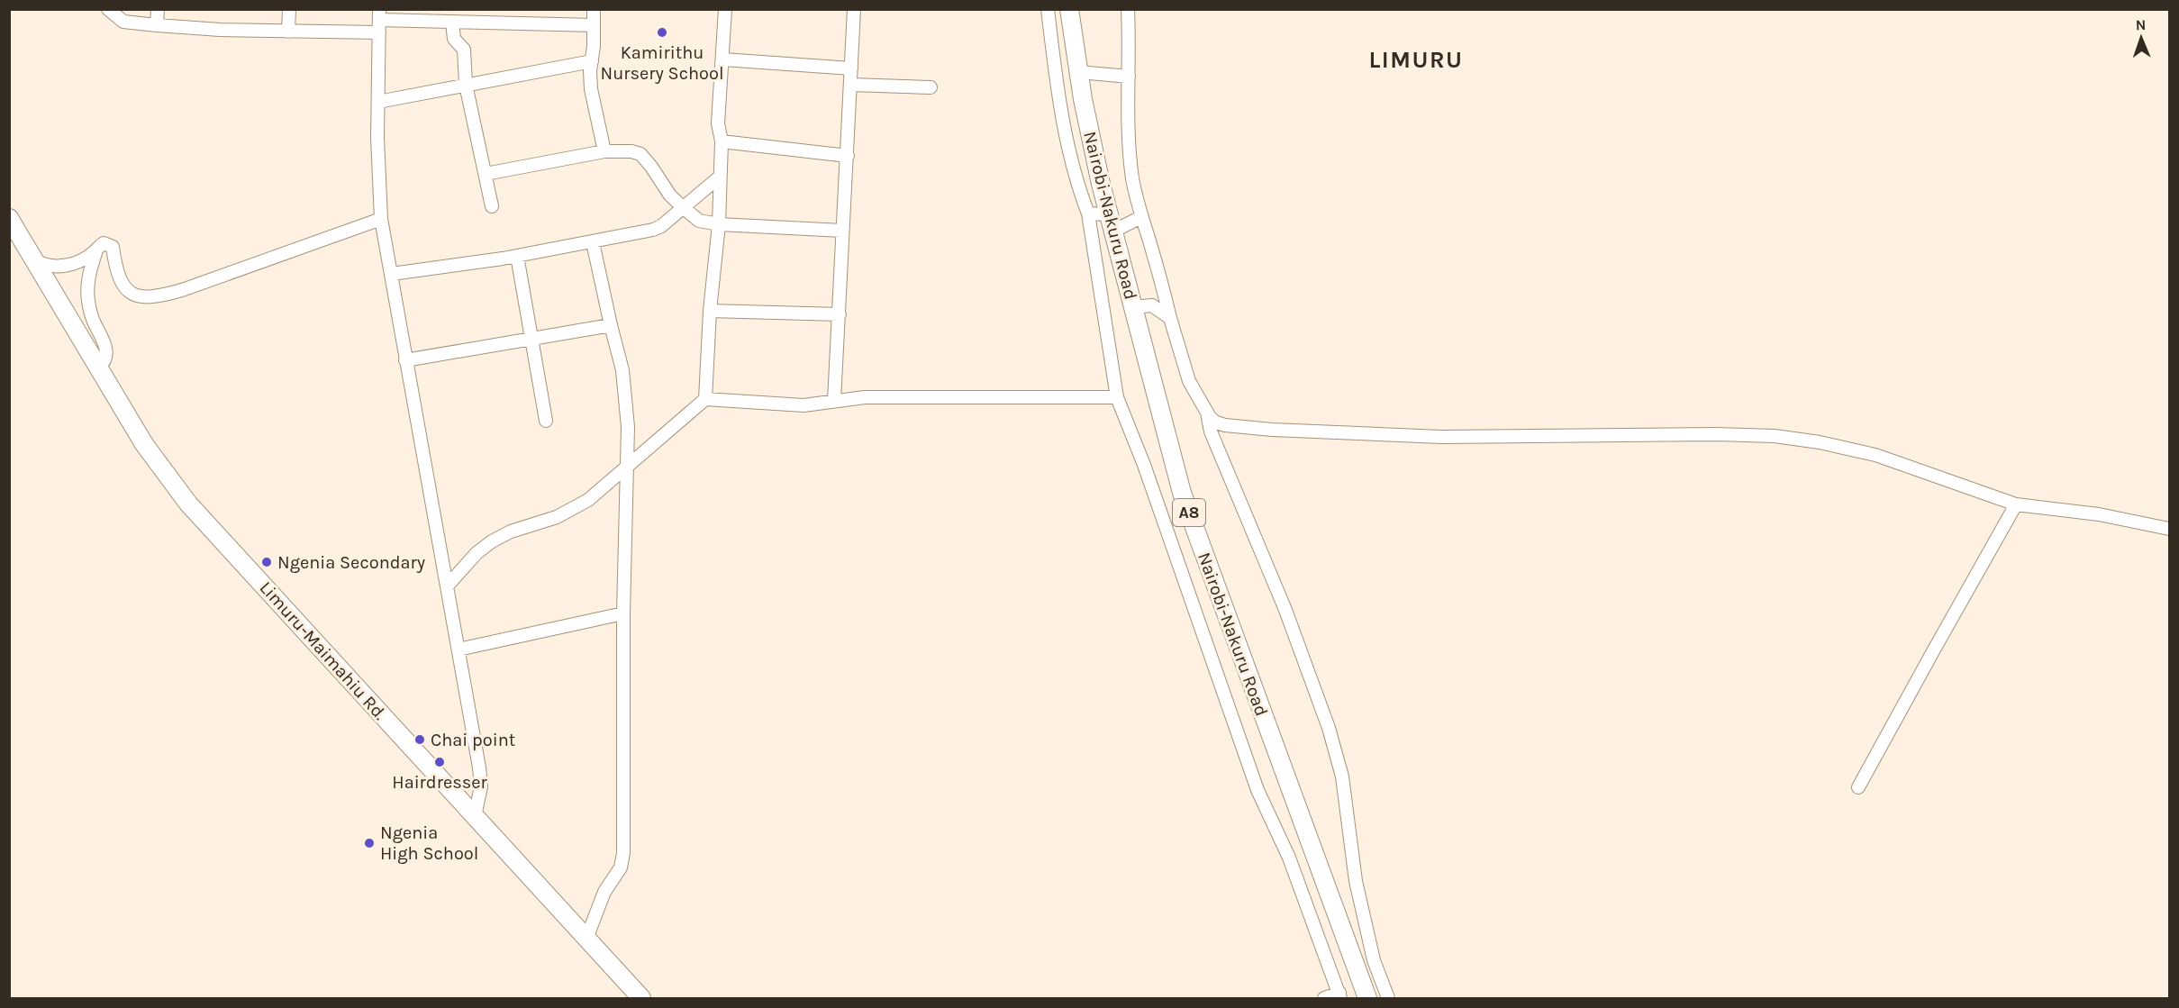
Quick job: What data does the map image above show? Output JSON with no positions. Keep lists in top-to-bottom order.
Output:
{
  "streets": {
    "highway": ["Nairobi-Nakuru Road", "A8", "Limuru-Maimahiu Rd."]
  },
  "districts": ["LIMURU"],
  "places": [
    "Kamirithu Nursery School",
    "Ngenia Secondary",
    "Chai point",
    "Hairdresser",
    "Ngenia High School"
  ],
  "north": "top"
}
